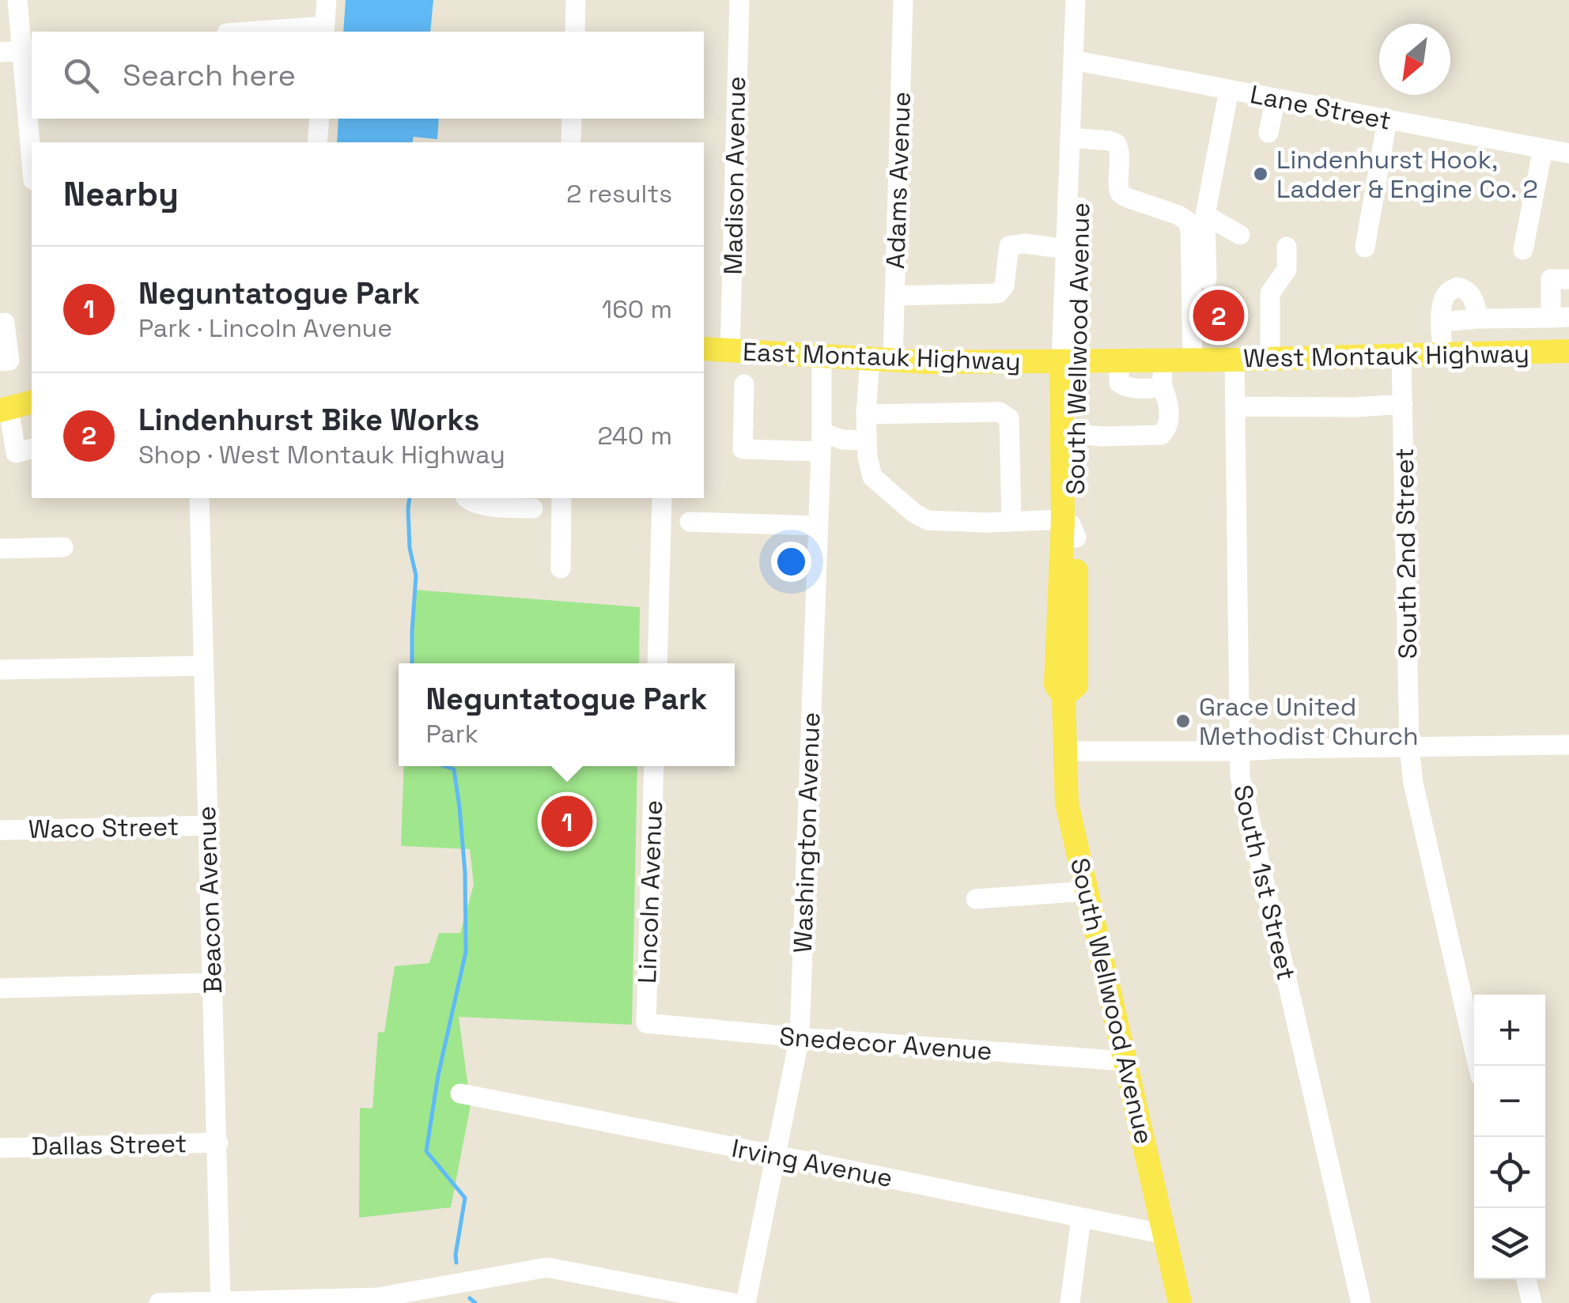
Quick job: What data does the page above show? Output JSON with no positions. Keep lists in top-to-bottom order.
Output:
{
  "streets": {
    "main road": ["South Wellwood Avenue", "West Montauk Highway", "East Montauk Highway"],
    "street": [
      "Lane Street",
      "Madison Avenue",
      "Adams Avenue",
      "South 2nd Street",
      "Waco Street",
      "Washington Avenue",
      "South 1st Street",
      "Lincoln Avenue",
      "Beacon Avenue",
      "Snedecor Avenue",
      "Dallas Street",
      "Irving Avenue"
    ]
  },
  "crossings": [
    ["Lane Street", "South Wellwood Avenue"],
    ["Madison Avenue", "East Montauk Highway"],
    ["Adams Avenue", "South Wellwood Avenue"],
    ["Adams Avenue", "East Montauk Highway"],
    ["South Wellwood Avenue", "West Montauk Highway"],
    ["South Wellwood Avenue", "East Montauk Highway"],
    ["South Wellwood Avenue", "Snedecor Avenue"],
    ["South Wellwood Avenue", "Irving Avenue"],
    ["West Montauk Highway", "East Montauk Highway"],
    ["West Montauk Highway", "South 2nd Street"],
    ["West Montauk Highway", "South 1st Street"],
    ["East Montauk Highway", "Washington Avenue"],
    ["Waco Street", "Beacon Avenue"],
    ["Washington Avenue", "Snedecor Avenue"],
    ["Washington Avenue", "Irving Avenue"],
    ["Lincoln Avenue", "Snedecor Avenue"],
    ["Beacon Avenue", "Dallas Street"]
  ],
  "places": ["Lindenhurst Hook, Ladder & Engine Co. 2", "Grace United Methodist Church"],
  "north": "bottom left",
  "page": {
    "search": "Search here",
    "heading": ["Nearby", "2 results"],
    "list": [
      {
        "mark": "1",
        "name": "Neguntatogue Park",
        "note": "Park · Lincoln Avenue",
        "value": "160 m"
      },
      {
        "mark": "2",
        "name": "Lindenhurst Bike Works",
        "note": "Shop · West Montauk Highway",
        "value": "240 m"
      }
    ],
    "pins": ["2", "1"],
    "popup": ["Neguntatogue Park", "Park"],
    "map_buttons": ["+", "−"]
  }
}
